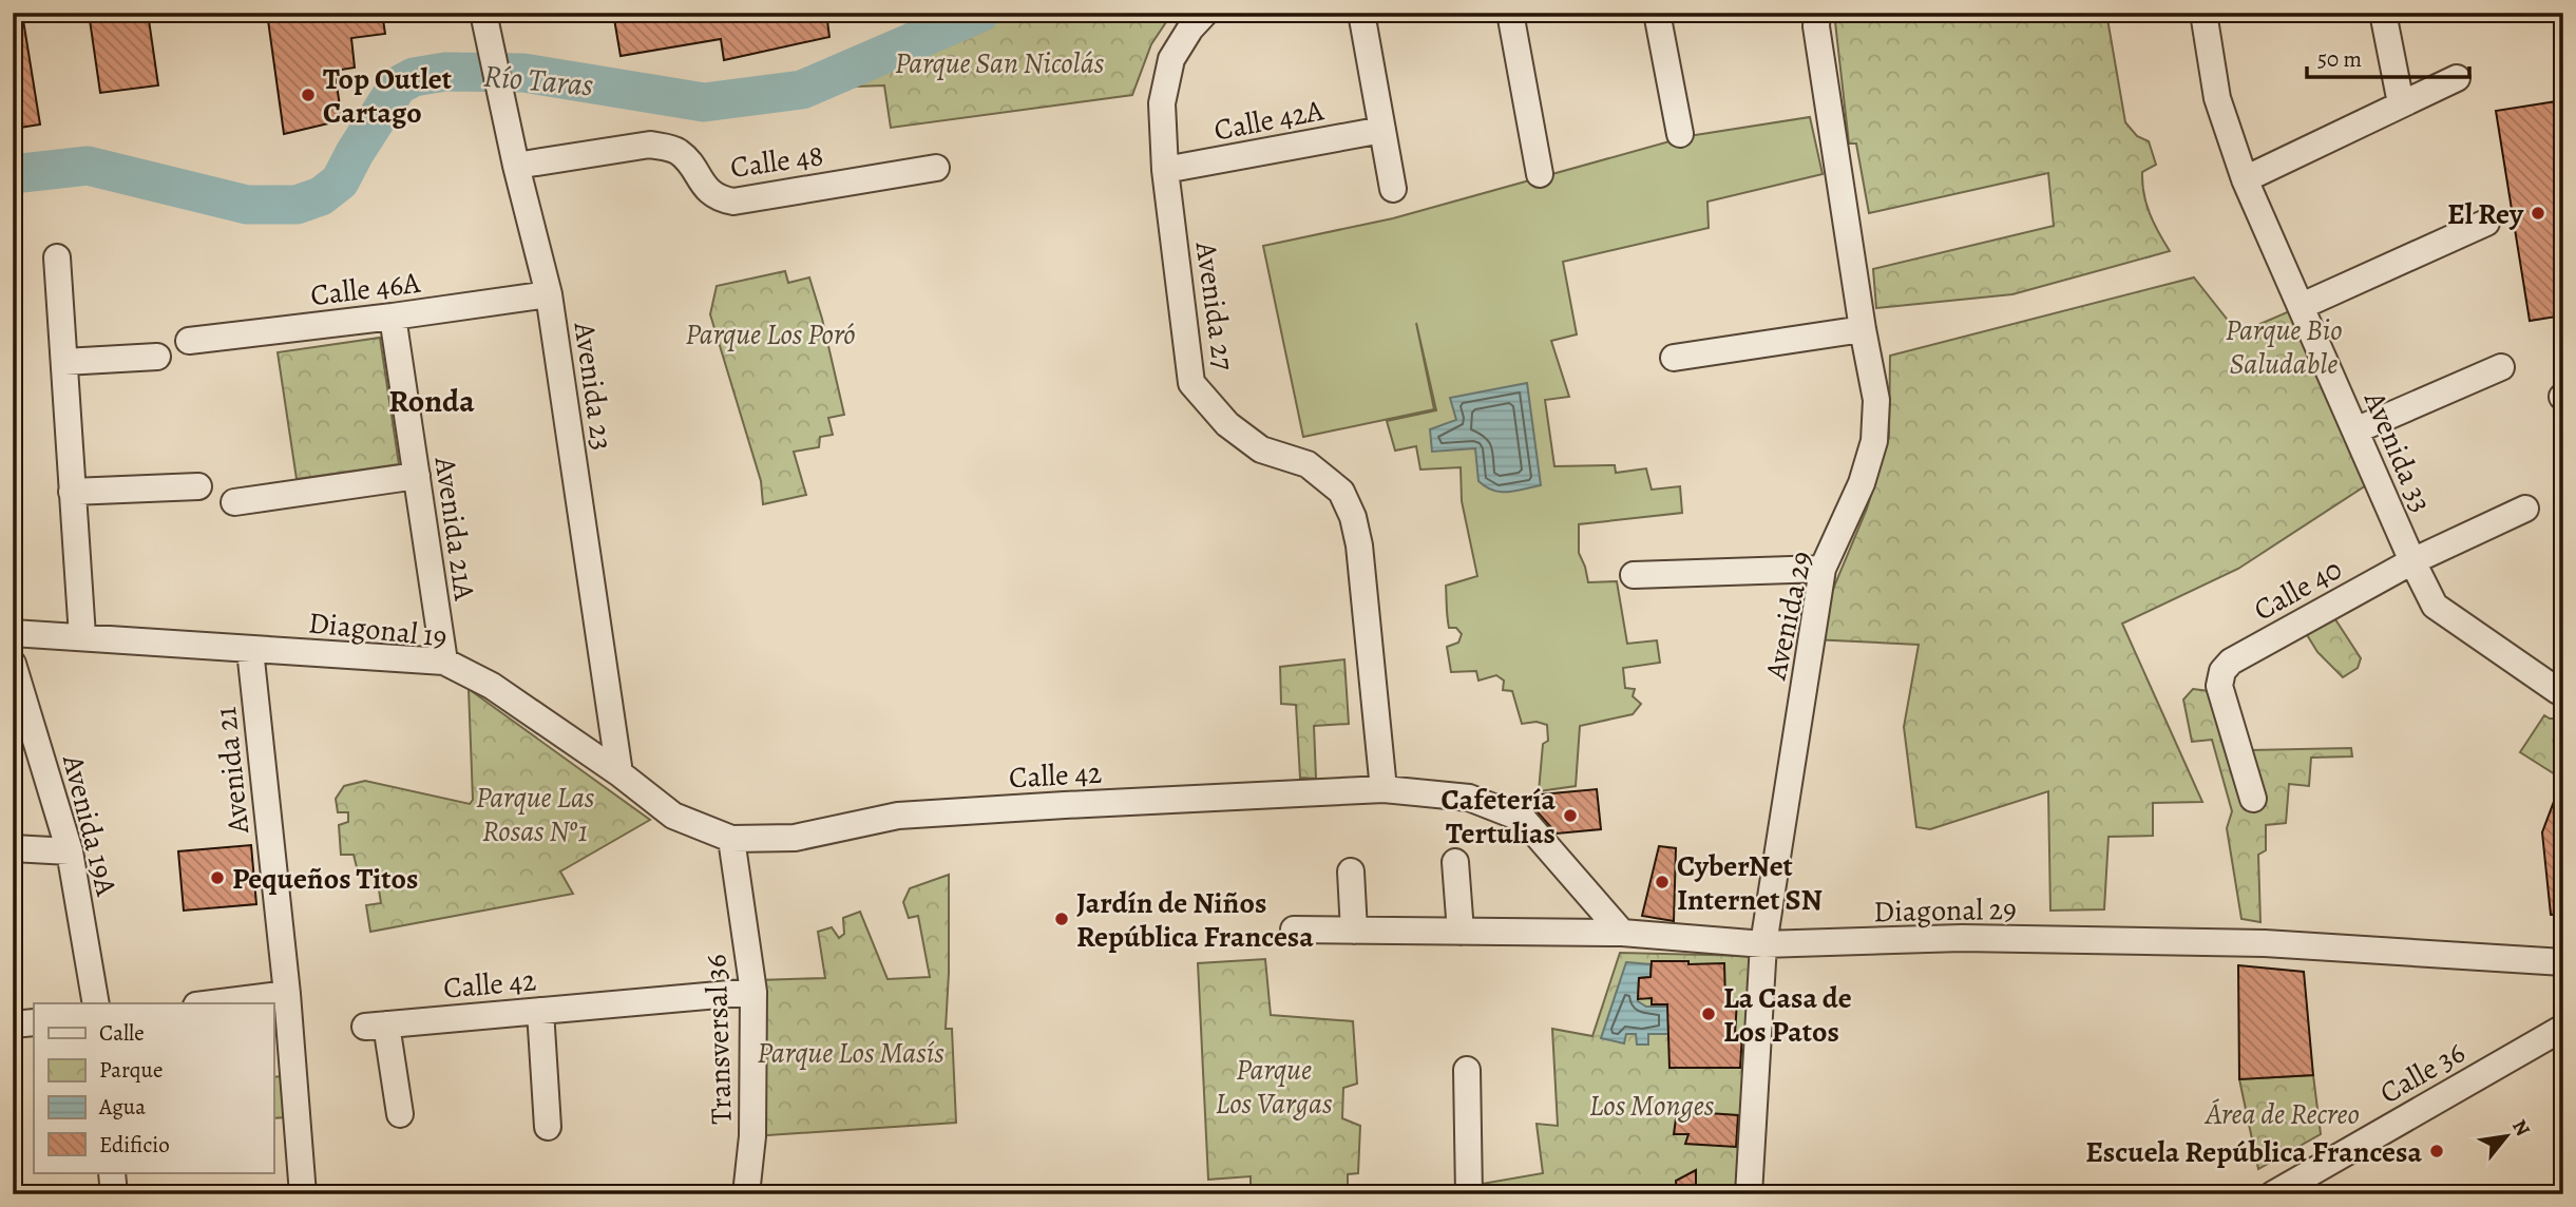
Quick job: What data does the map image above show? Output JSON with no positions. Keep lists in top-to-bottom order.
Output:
{
  "streets": {
    "street": [
      "Calle 42A",
      "Calle 48",
      "Calle 46A",
      "Avenida 27",
      "Avenida 23",
      "Avenida 33",
      "Avenida 21A",
      "Calle 40",
      "Avenida 29",
      "Diagonal 19",
      "Avenida 21",
      "Calle 42",
      "Avenida 19A",
      "Diagonal 29",
      "Transversal 36",
      "Calle 36"
    ]
  },
  "crossings": [
    ["Calle 42A", "Avenida 27"],
    ["Calle 48", "Avenida 23"],
    ["Calle 46A", "Avenida 23"],
    ["Calle 46A", "Avenida 21A"],
    ["Avenida 27", "Calle 42"],
    ["Avenida 23", "Diagonal 19"],
    ["Avenida 33", "Calle 40"],
    ["Avenida 21A", "Diagonal 19"],
    ["Avenida 29", "Diagonal 29"],
    ["Diagonal 19", "Avenida 21"],
    ["Diagonal 19", "Calle 42"],
    ["Diagonal 19", "Transversal 36"],
    ["Calle 42", "Transversal 36"]
  ],
  "districts": ["Ronda"],
  "water": ["Río Taras"],
  "parks": [
    "Parque San Nicolás",
    "Parque Bio Saludable",
    "Parque Los Poró",
    "Parque Las Rosas Nº1",
    "Parque Los Masís",
    "Parque Los Vargas",
    "Los Monges",
    "Área de Recreo"
  ],
  "places": [
    "Top Outlet Cartago",
    "El Rey",
    "Cafetería Tertulias",
    "Pequeños Titos",
    "CyberNet Internet SN",
    "Jardín de Niños República Francesa",
    "La Casa de Los Patos",
    "Escuela República Francesa"
  ],
  "legend": [
    "Calle",
    "Parque",
    "Agua",
    "Edificio"
  ],
  "scale_bar": "50 m",
  "north": "top right"
}
